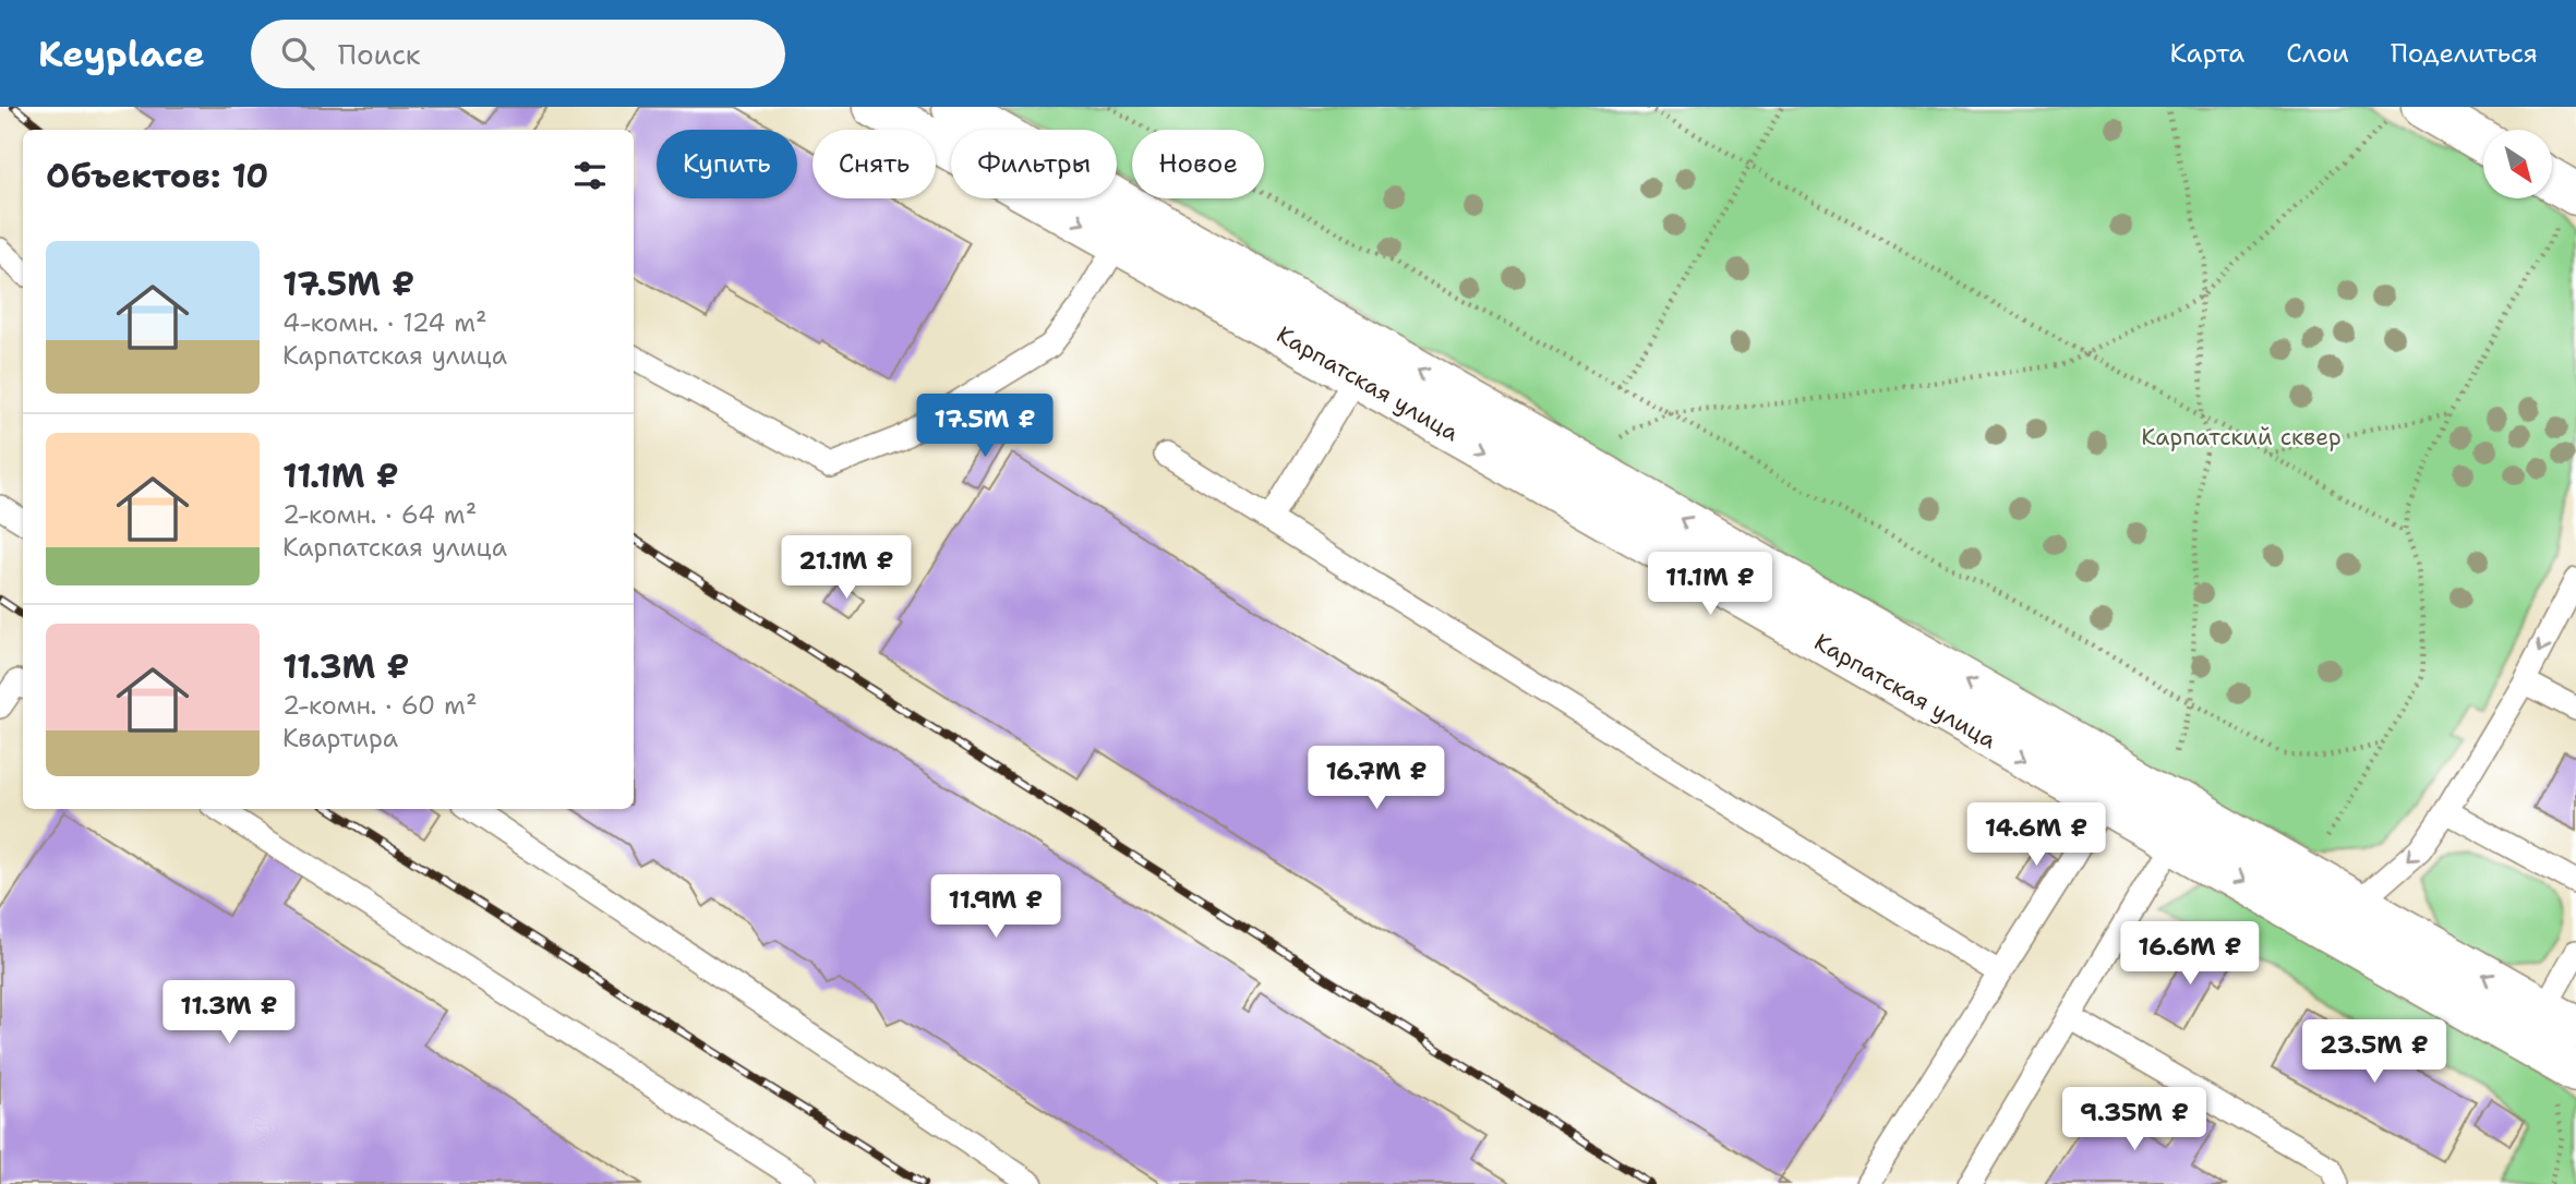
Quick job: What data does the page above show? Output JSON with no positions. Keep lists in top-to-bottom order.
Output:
{
  "streets": {
    "street": ["Карпатская улица"]
  },
  "parks": ["Карпатский сквер"],
  "north": "bottom right",
  "page": {
    "header": "Keyplace",
    "search": "Поиск",
    "nav": ["Карта", "Слои", "Поделиться"],
    "chip": [
      "Купить",
      "Снять",
      "Фильтры",
      "Новое"
    ],
    "heading": "Объектов: 10",
    "list": [
      {
        "name": "17.5M ₽",
        "note": "4-комн. · 124 m² · Карпатская улица"
      },
      {
        "name": "11.1M ₽",
        "note": "2-комн. · 64 m² · Карпатская улица"
      },
      {
        "name": "11.3M ₽",
        "note": "2-комн. · 60 m² · Квартира"
      }
    ],
    "price": [
      "17.5M ₽",
      "21.1M ₽",
      "11.1M ₽",
      "16.7M ₽",
      "14.6M ₽",
      "11.9M ₽",
      "16.6M ₽",
      "11.3M ₽",
      "23.5M ₽",
      "9.35M ₽"
    ]
  }
}
